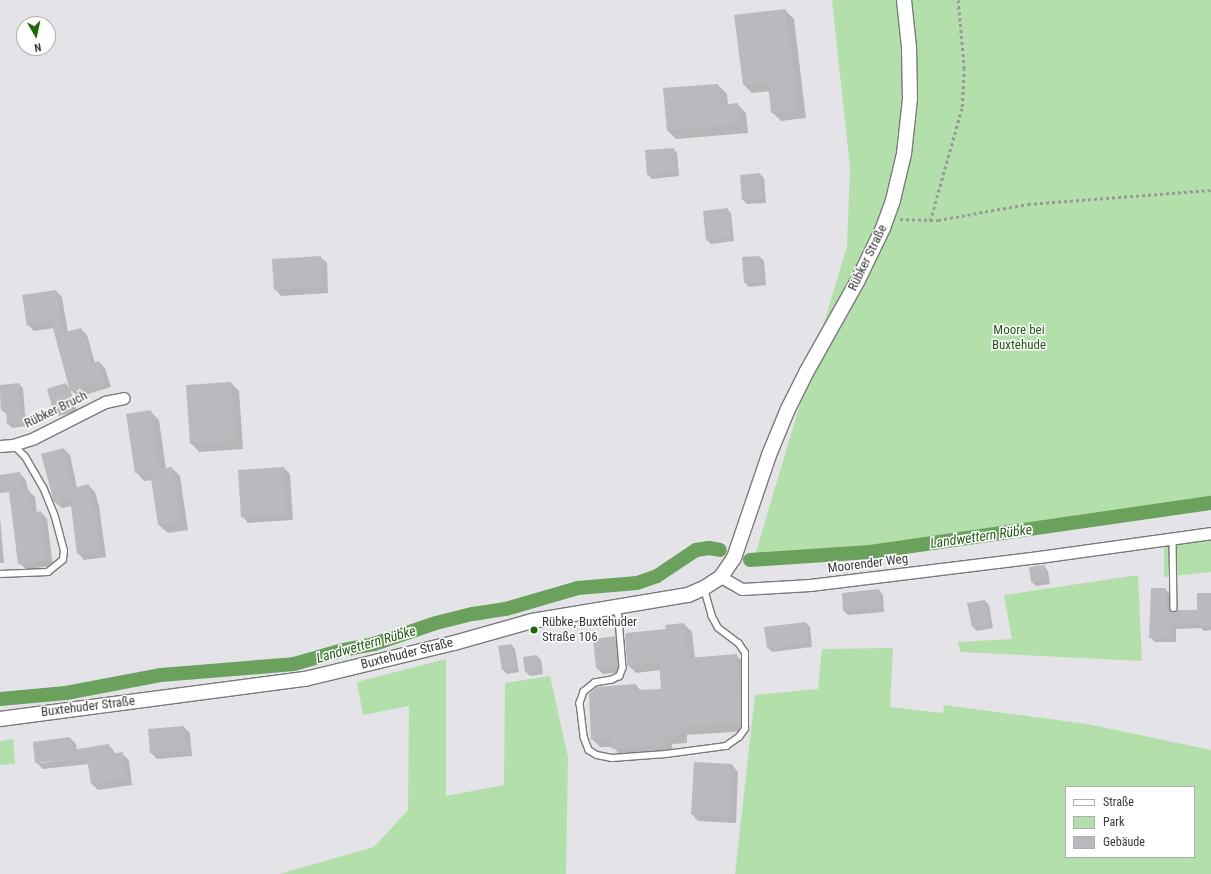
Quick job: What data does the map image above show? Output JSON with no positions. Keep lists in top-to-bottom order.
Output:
{
  "streets": {
    "street": [
      "Rübker Straße",
      "Rübker Bruch",
      "Moorender Weg",
      "Buxtehuder Straße"
    ]
  },
  "crossings": [
    ["Rübker Straße", "Buxtehuder Straße"],
    ["Moorender Weg", "Buxtehuder Straße"]
  ],
  "water": ["Landwettern Rübke"],
  "parks": ["Moore bei Buxtehude"],
  "places": ["Rübke, Buxtehuder Straße 106"],
  "legend": ["Straße", "Park", "Gebäude"],
  "north": "bottom"
}
